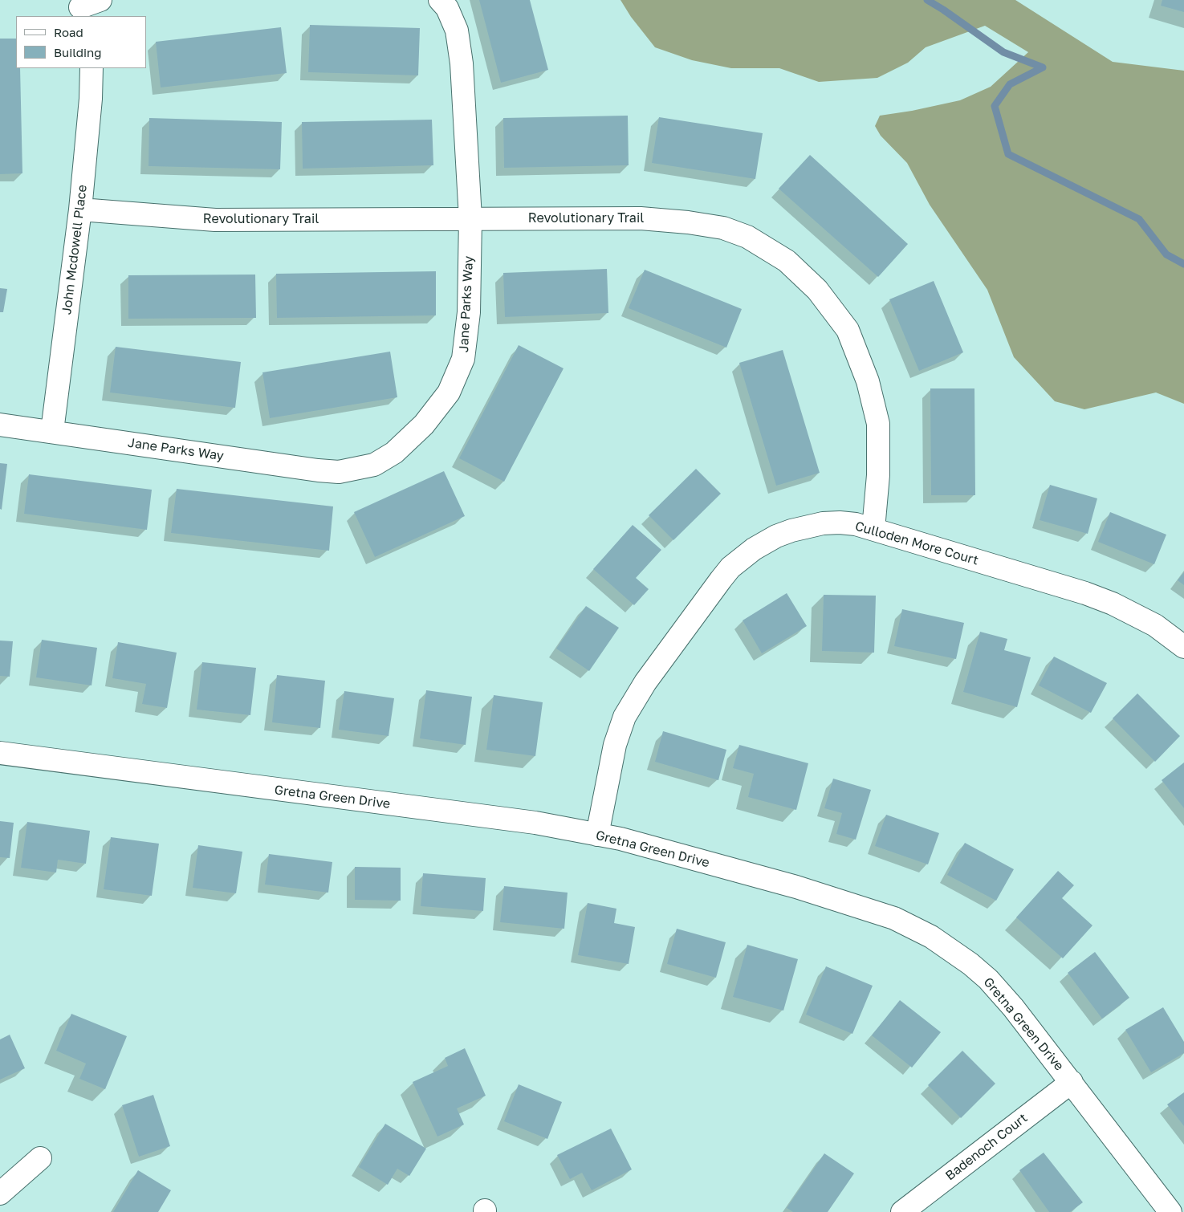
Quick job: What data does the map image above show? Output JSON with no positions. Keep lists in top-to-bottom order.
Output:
{
  "streets": {
    "street": [
      "Revolutionary Trail",
      "John Mcdowell Place",
      "Jane Parks Way",
      "Culloden More Court",
      "Gretna Green Drive",
      "Badenoch Court"
    ]
  },
  "crossings": [
    ["Revolutionary Trail", "John Mcdowell Place"],
    ["Revolutionary Trail", "Jane Parks Way"],
    ["Revolutionary Trail", "Culloden More Court"],
    ["John Mcdowell Place", "Jane Parks Way"],
    ["Culloden More Court", "Gretna Green Drive"],
    ["Gretna Green Drive", "Badenoch Court"]
  ],
  "legend": ["Road", "Building"]
}
